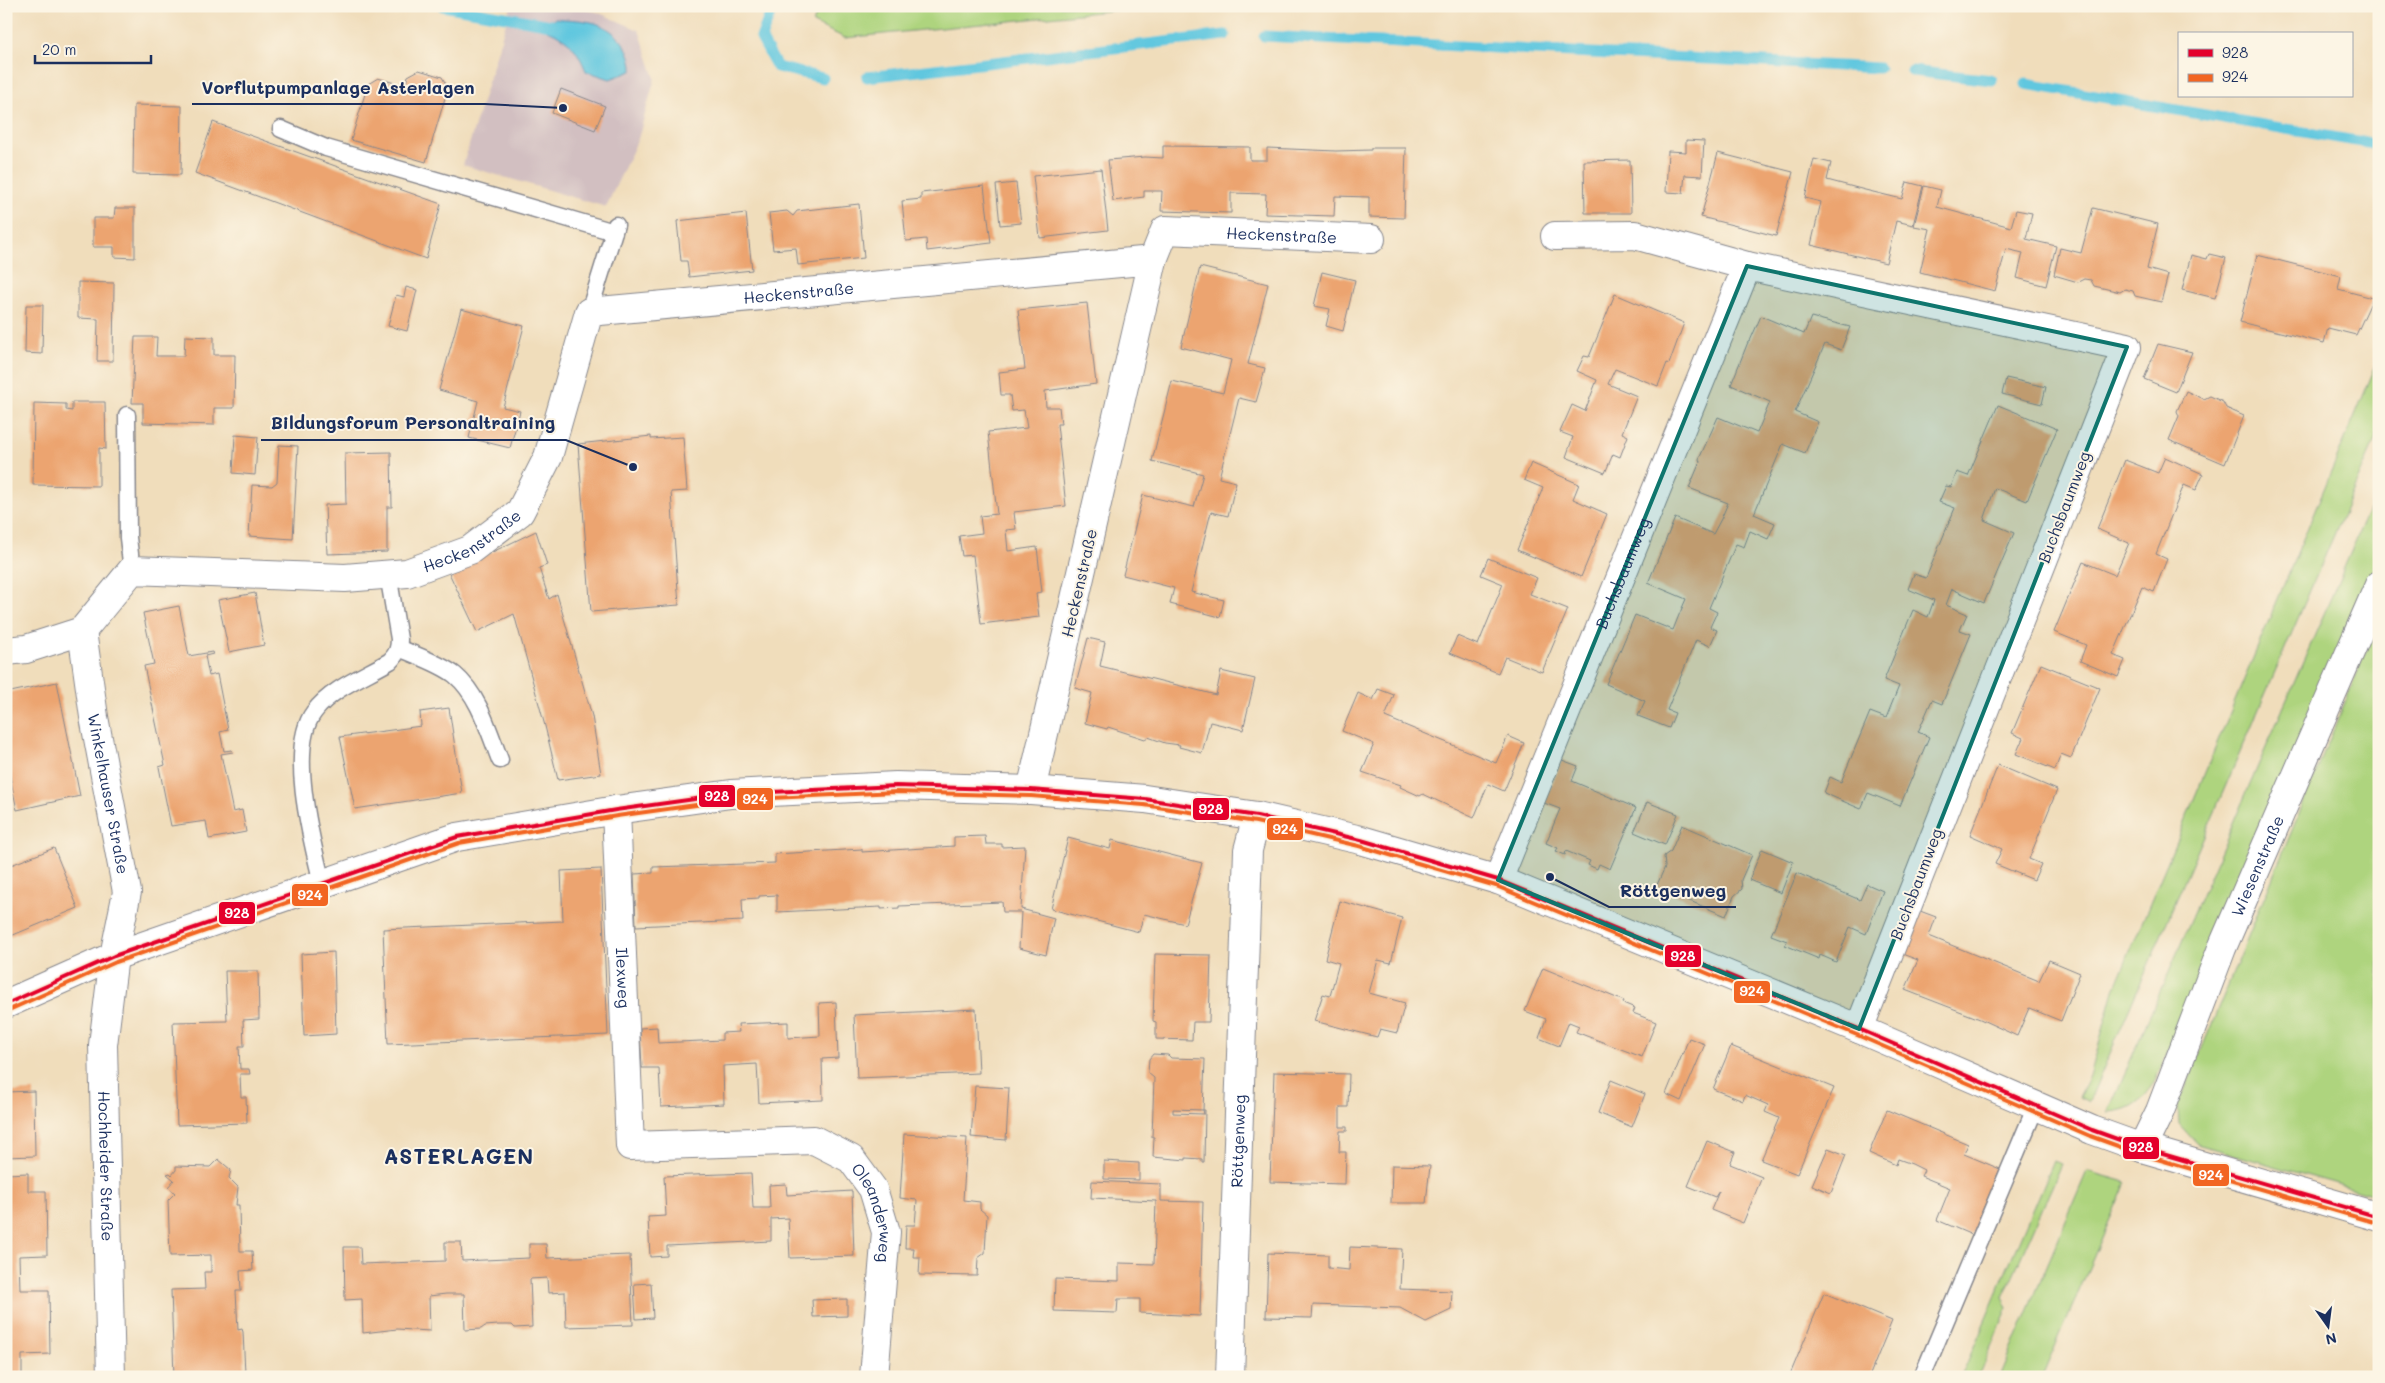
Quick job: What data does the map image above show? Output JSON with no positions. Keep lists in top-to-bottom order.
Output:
{
  "streets": {
    "street": [
      "Heckenstraße",
      "Buchsbaumweg",
      "Winkelhauser Straße",
      "Wiesenstraße",
      "Ilexweg",
      "Röttgenweg",
      "Hochheider Straße",
      "Oleanderweg"
    ]
  },
  "crossings": [
    ["Winkelhauser Straße", "Hochheider Straße"],
    ["Ilexweg", "Oleanderweg"]
  ],
  "districts": ["ASTERLAGEN"],
  "places": ["Vorflutpumpanlage Asterlagen", "Bildungsforum Personaltraining", "Röttgenweg"],
  "lines": ["transit line 928", "transit line 924"],
  "legend": ["928", "924"],
  "scale_bar": "20 m",
  "north": "bottom"
}
